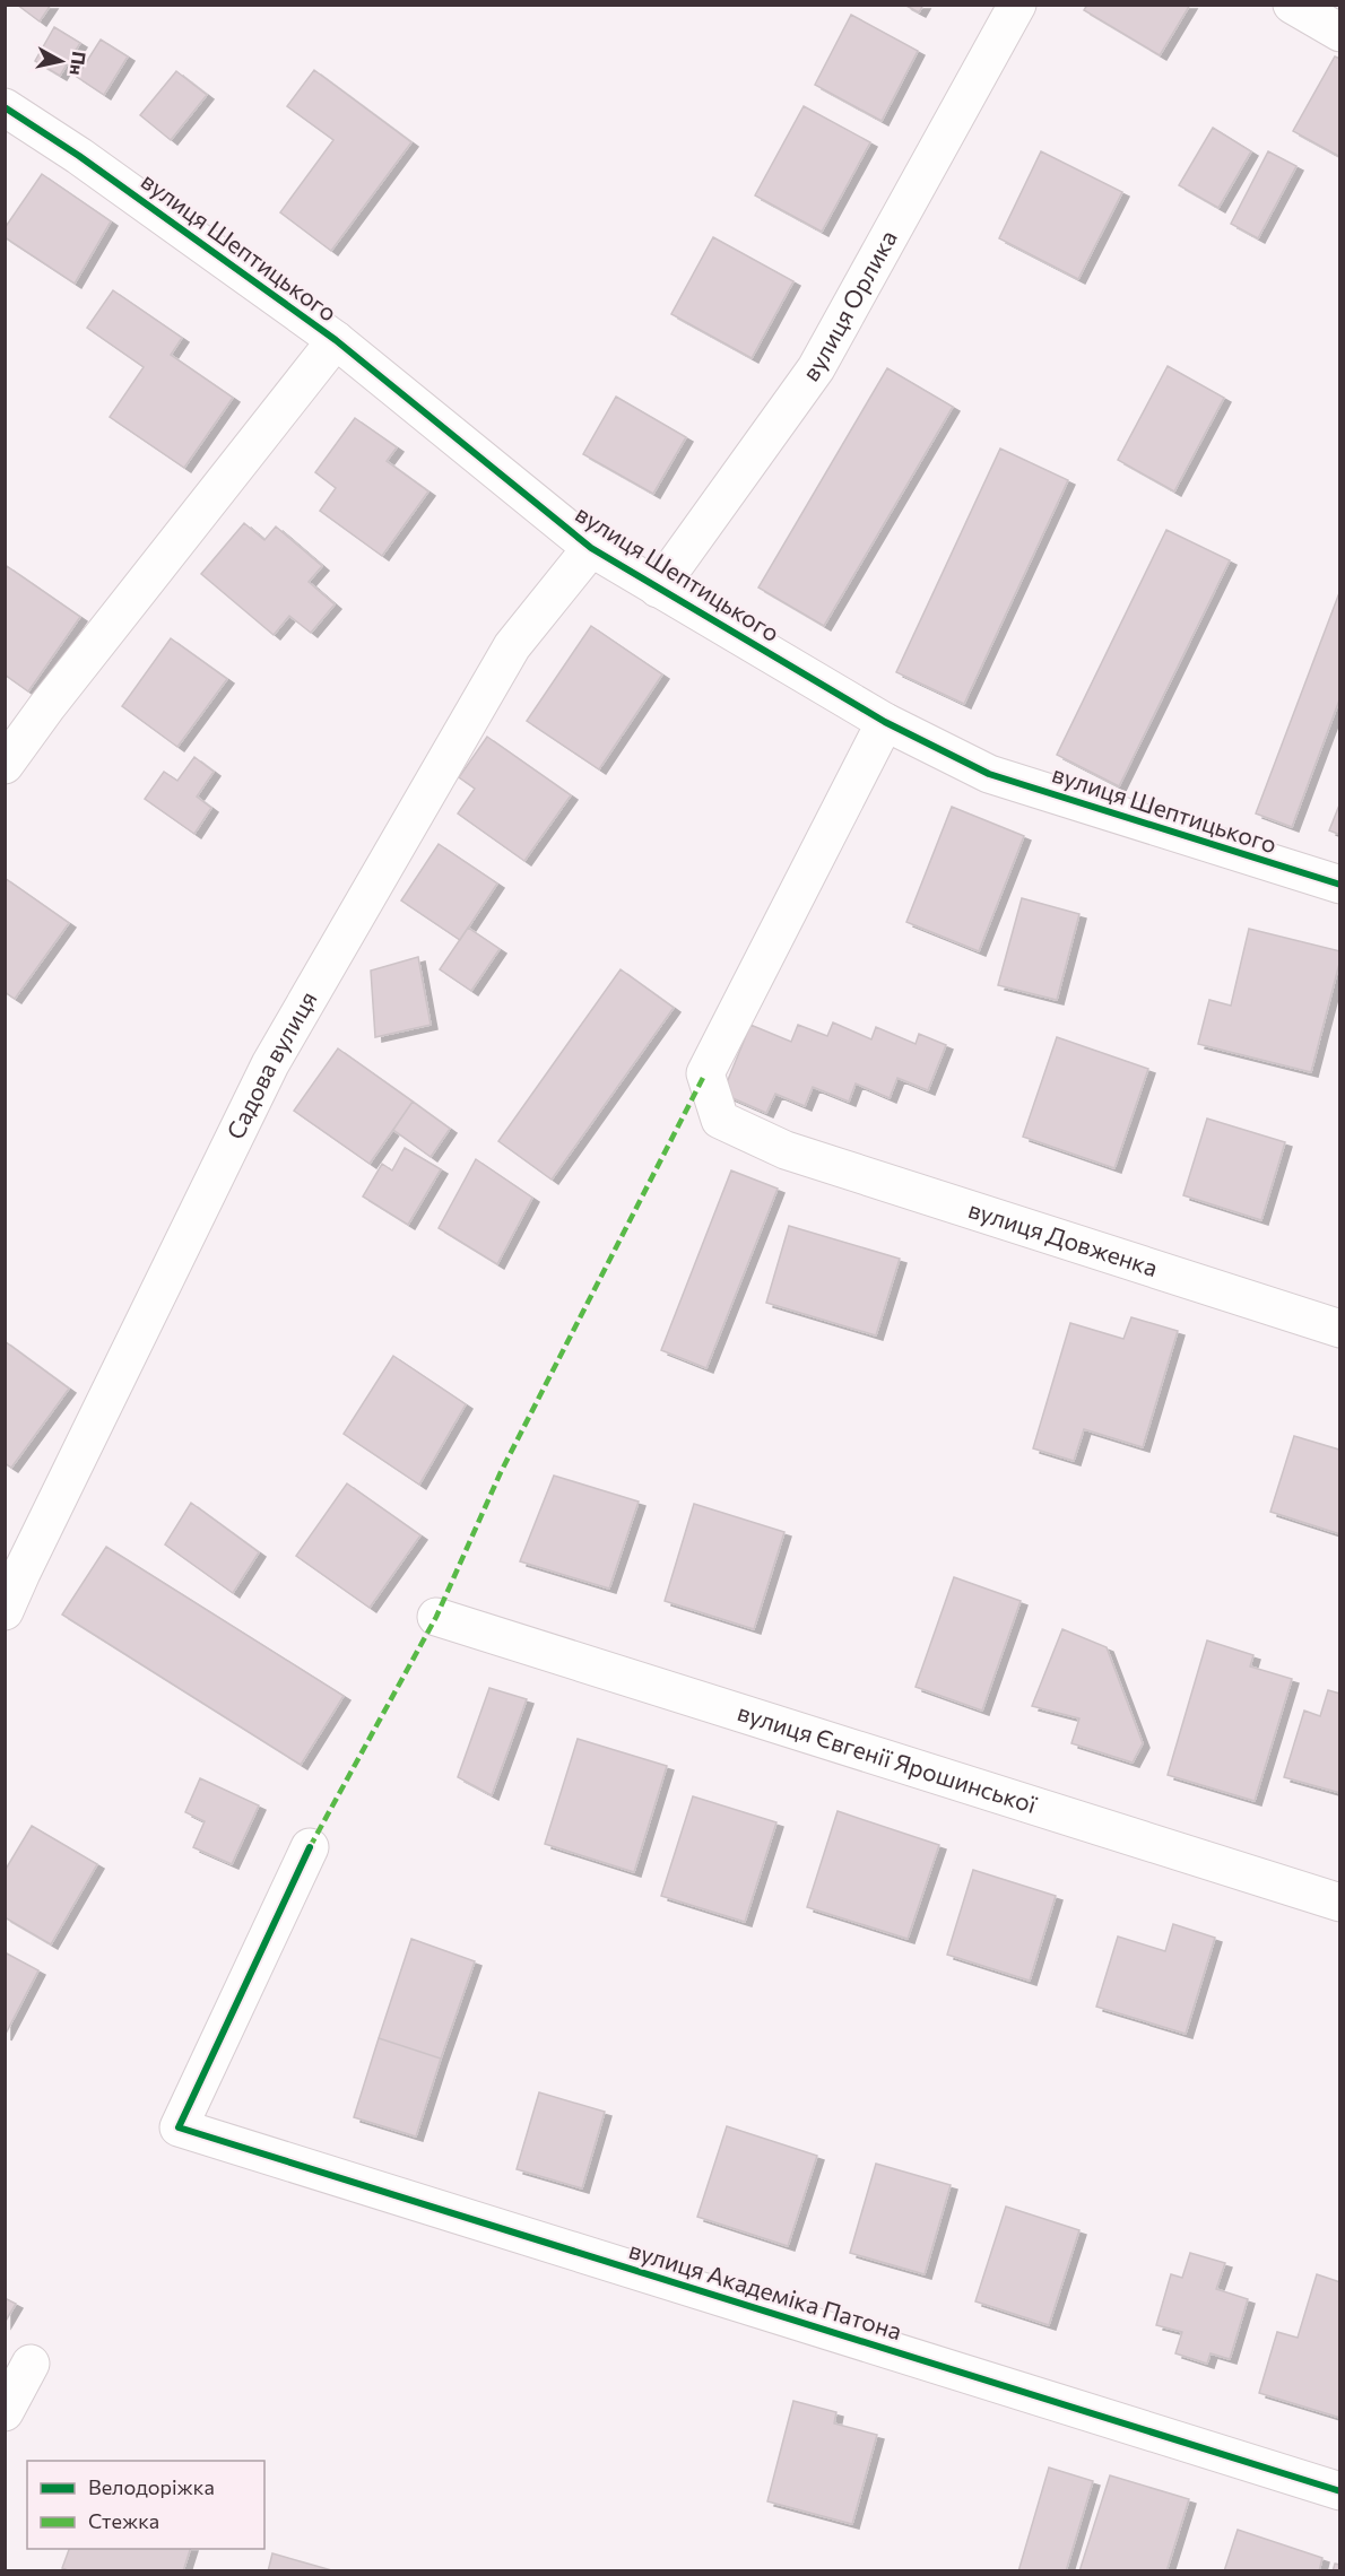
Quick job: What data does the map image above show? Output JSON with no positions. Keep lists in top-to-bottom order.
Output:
{
  "streets": {
    "street": [
      "вулиця Шептицького",
      "вулиця Орлика",
      "Садова вулиця",
      "вулиця Довженка",
      "вулиця Євгенії Ярошинської",
      "вулиця Академіка Патона"
    ]
  },
  "crossings": [
    ["вулиця Шептицького", "вулиця Орлика"],
    ["вулиця Шептицького", "Садова вулиця"],
    ["вулиця Шептицького", "вулиця Довженка"]
  ],
  "legend": ["Велодоріжка", "Стежка"],
  "north": "right"
}
